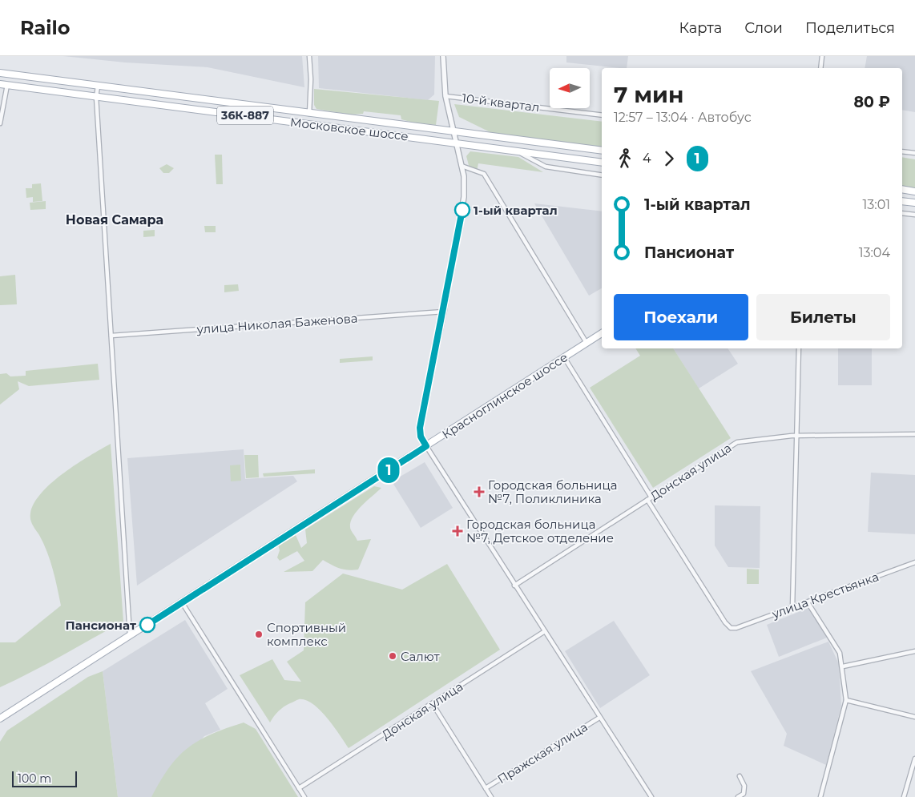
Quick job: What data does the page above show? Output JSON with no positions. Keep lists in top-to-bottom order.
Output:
{
  "streets": {
    "main road": ["36К-887", "Московское шоссе", "Красноглинское шоссе"],
    "street": [
      "10-й квартал",
      "улица Николая Баженова",
      "Донская улица",
      "улица Крестьянка",
      "Пражская улица"
    ]
  },
  "crossings": [
    ["Донская улица", "улица Крестьянка"]
  ],
  "districts": ["Новая Самара"],
  "places": {
    "other": [
      "1-ый квартал",
      "Пансионат",
      "Спортивный комплекс",
      "Салют"
    ],
    "health": ["Городская больница №7, Поликлиника", "Городская больница №7, Детское отделение"]
  },
  "lines": ["bus line 1"],
  "scale_bar": "100 m",
  "north": "left",
  "page": {
    "header": "Railo",
    "nav": ["Карта", "Слои", "Поделиться"],
    "on_map": "1",
    "heading": ["7 мин", "12:57 – 13:04 · Автобус", "80 ₽"],
    "legs": ["4", "1"],
    "list": [
      {
        "name": "1-ый квартал",
        "value": "13:01"
      },
      {
        "name": "Пансионат",
        "value": "13:04"
      }
    ],
    "buttons": ["Поехали", "Билеты"],
    "scale": "100 m"
  }
}
